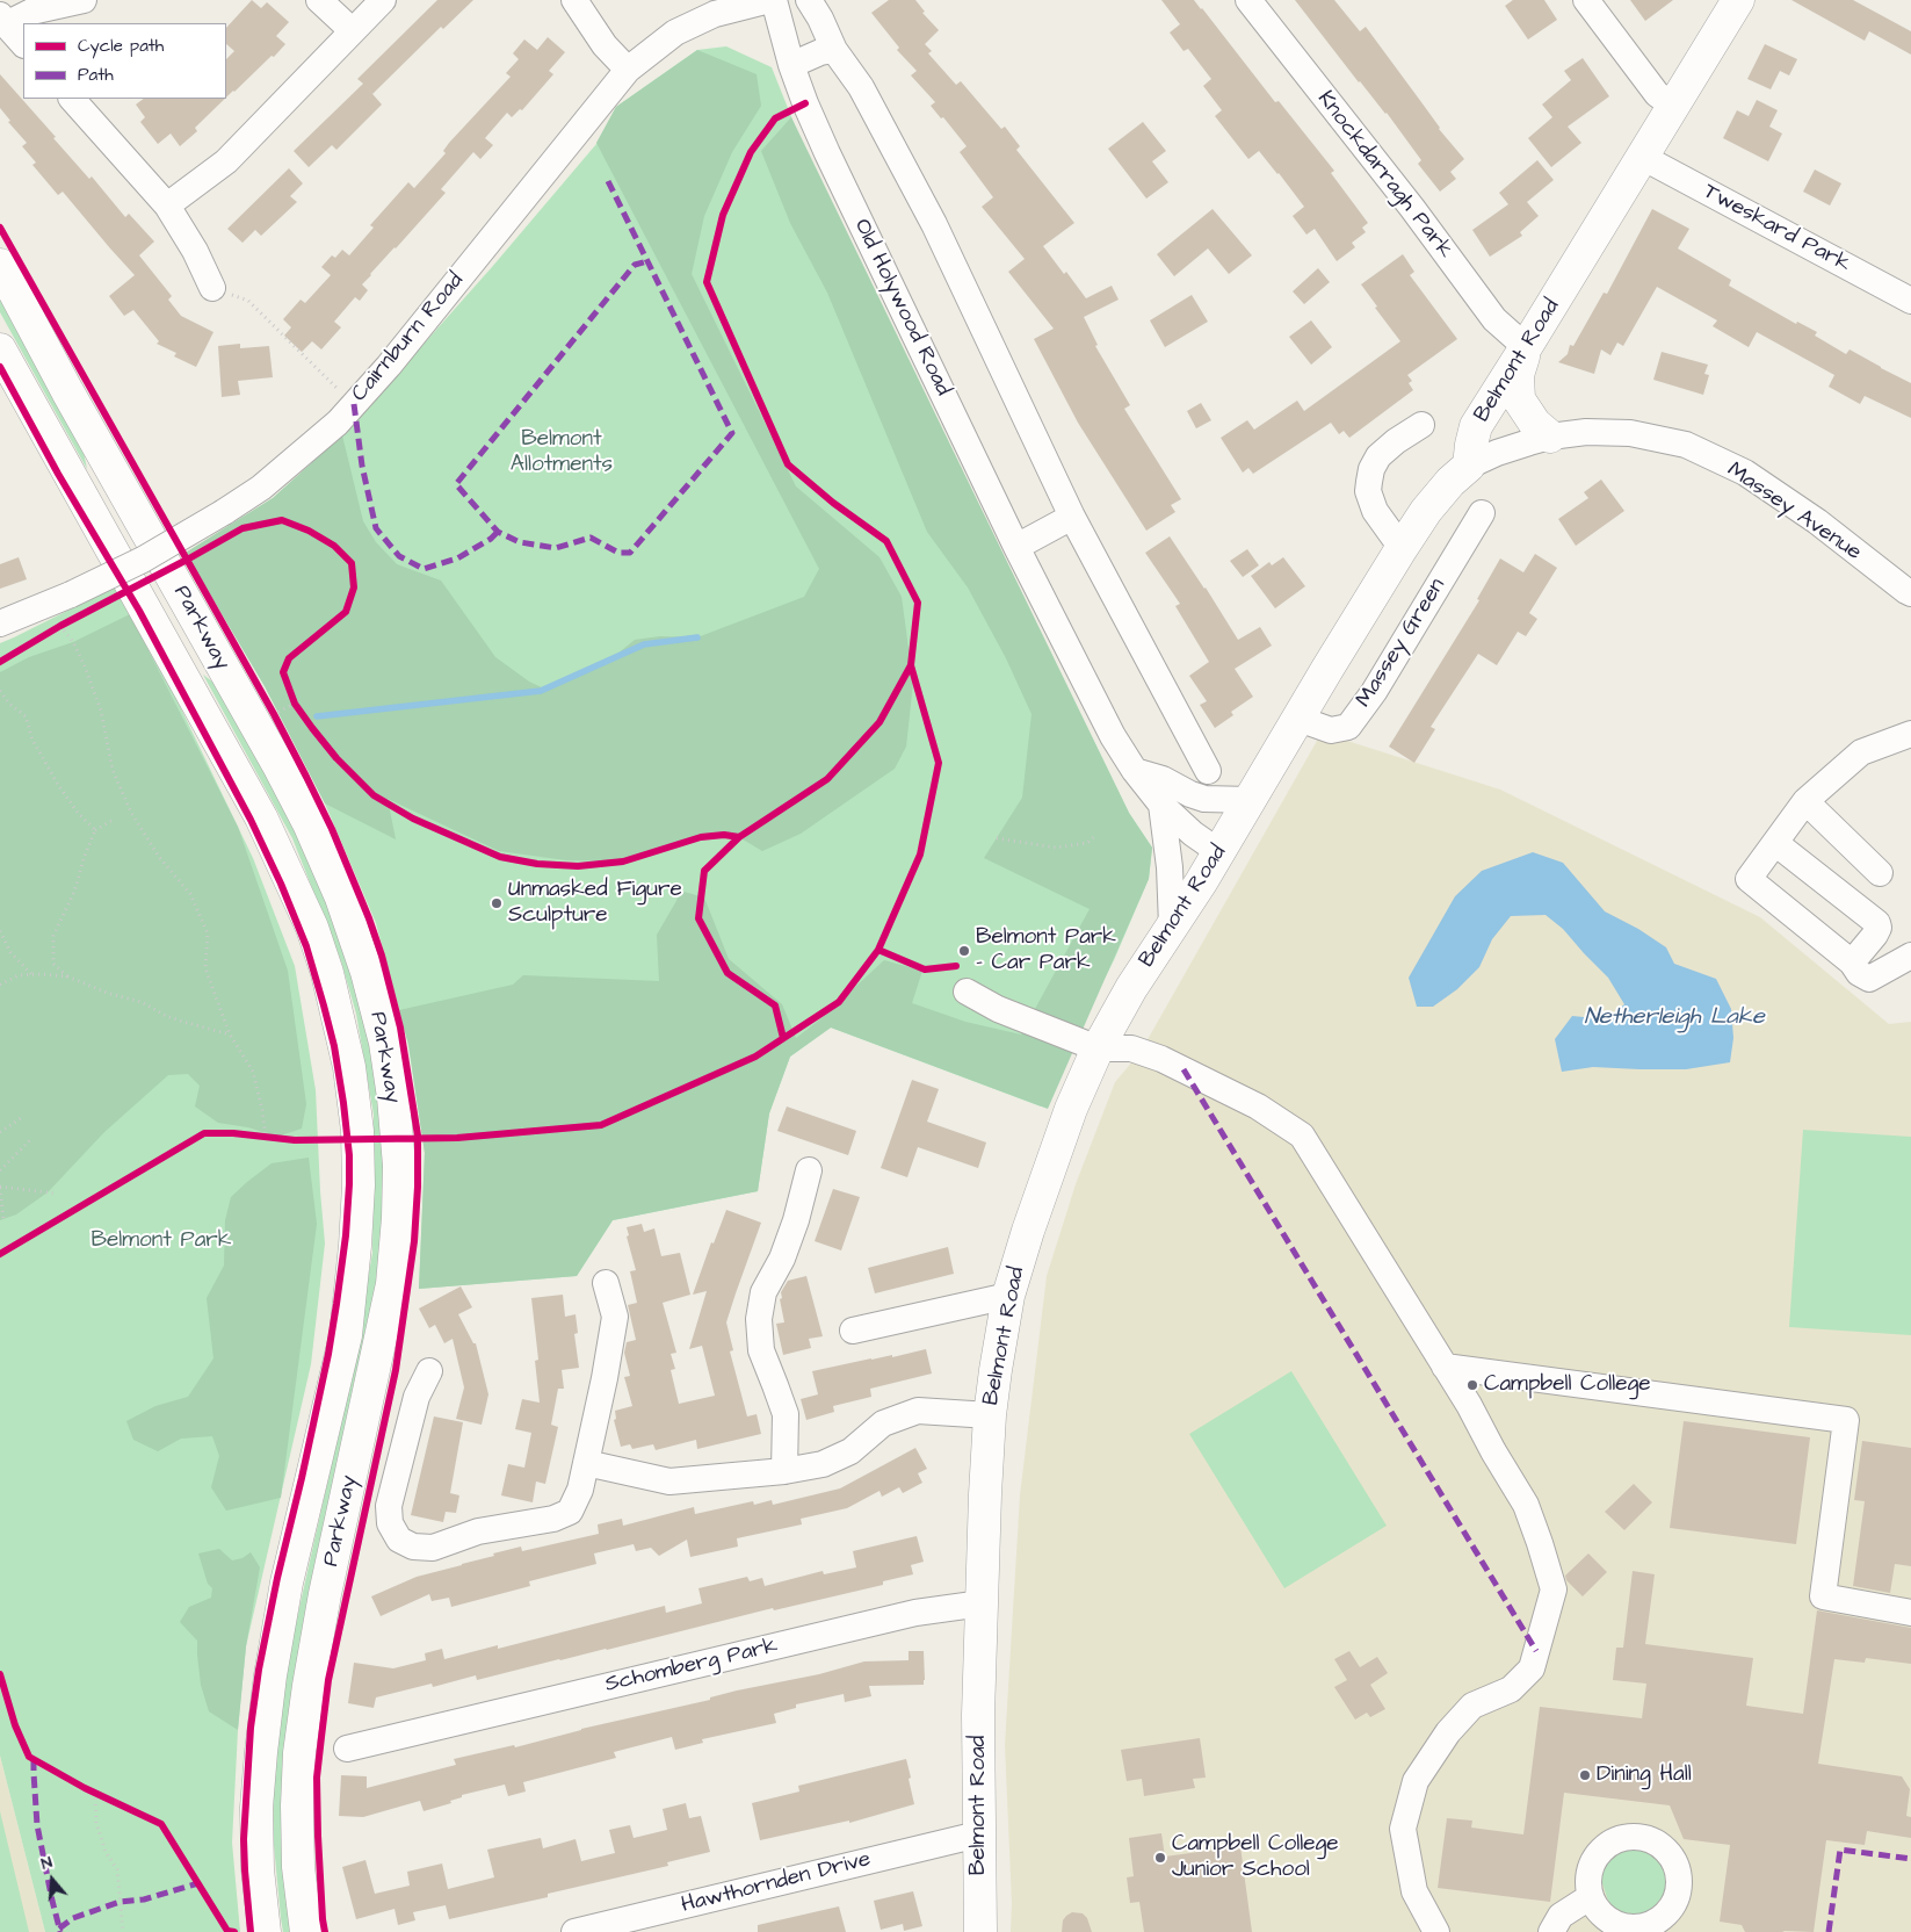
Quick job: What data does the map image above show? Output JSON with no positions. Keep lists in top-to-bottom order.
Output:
{
  "streets": {
    "main road": ["Belmont Road", "Parkway"],
    "street": [
      "Knockdarragh Park",
      "Tweskard Park",
      "Old Holywood Road",
      "Cairnburn Road",
      "Massey Avenue",
      "Massey Green",
      "Schomberg Park",
      "Hawthornden Drive"
    ]
  },
  "crossings": [
    ["Knockdarragh Park", "Belmont Road"],
    ["Tweskard Park", "Belmont Road"],
    ["Old Holywood Road", "Belmont Road"],
    ["Belmont Road", "Massey Avenue"],
    ["Belmont Road", "Massey Green"],
    ["Belmont Road", "Schomberg Park"],
    ["Belmont Road", "Hawthornden Drive"]
  ],
  "water": ["Netherleigh Lake"],
  "parks": ["Belmont Allotments", "Belmont Park"],
  "places": [
    "Unmasked Figure Sculpture",
    "Belmont Park - Car Park",
    "Campbell College",
    "Dining Hall",
    "Campbell College Junior School"
  ],
  "legend": ["Cycle path", "Path"],
  "north": "top"
}
